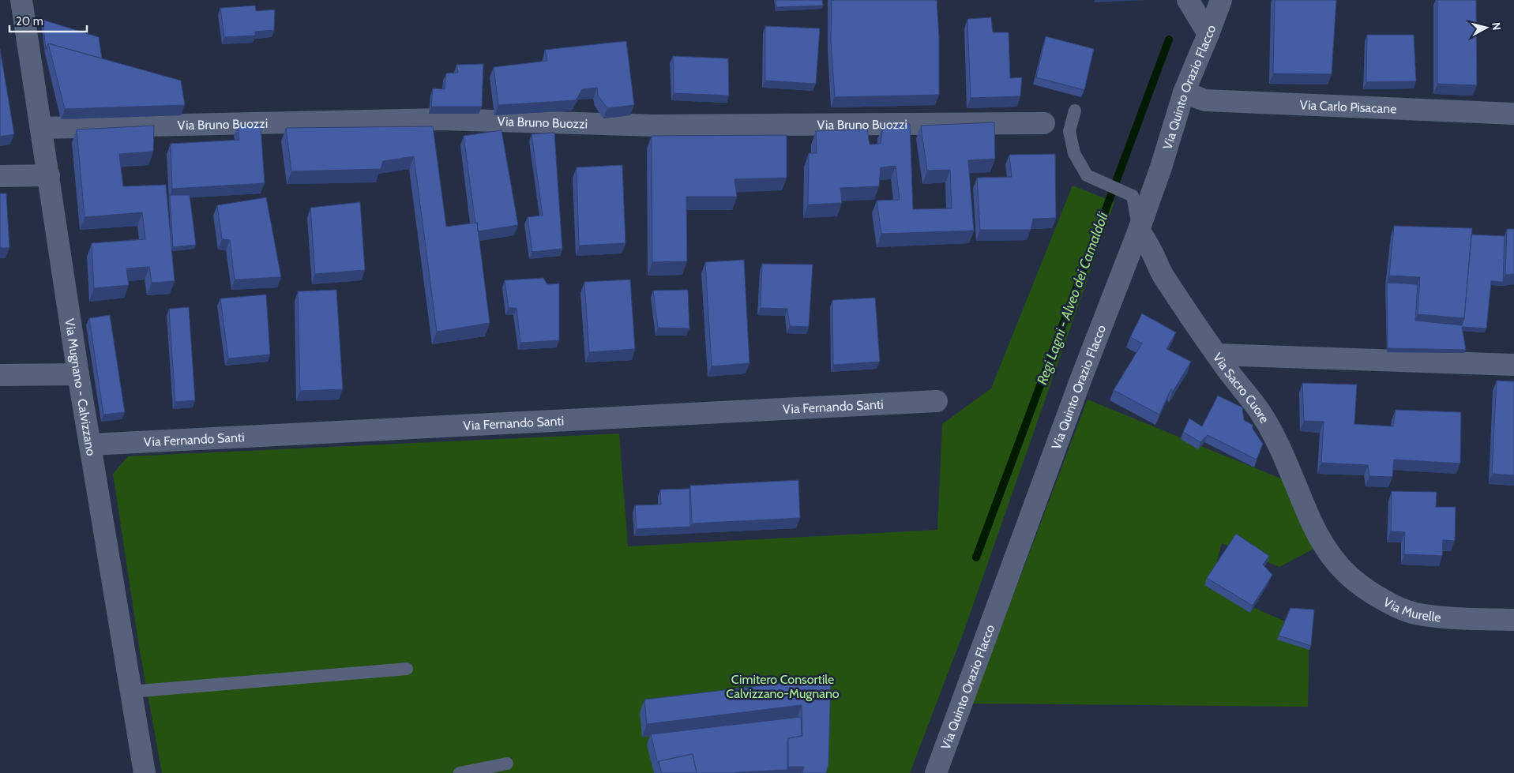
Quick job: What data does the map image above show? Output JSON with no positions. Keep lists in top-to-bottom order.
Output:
{
  "streets": {
    "street": [
      "Via Quinto Orazio Flacco",
      "Via Carlo Pisacane",
      "Via Bruno Buozzi",
      "Via Mugnano - Calvizzano",
      "Via Sacro Cuore",
      "Via Fernando Santi",
      "Via Murelle"
    ]
  },
  "crossings": [
    ["Via Quinto Orazio Flacco", "Via Carlo Pisacane"],
    ["Via Quinto Orazio Flacco", "Via Sacro Cuore"],
    ["Via Bruno Buozzi", "Via Mugnano - Calvizzano"],
    ["Via Mugnano - Calvizzano", "Via Fernando Santi"],
    ["Via Sacro Cuore", "Via Murelle"]
  ],
  "water": ["Regi Lagni - Alveo dei Camaldoli"],
  "parks": ["Cimitero Consortile Calvizzano-Mugnano"],
  "scale_bar": "20 m",
  "north": "right"
}
